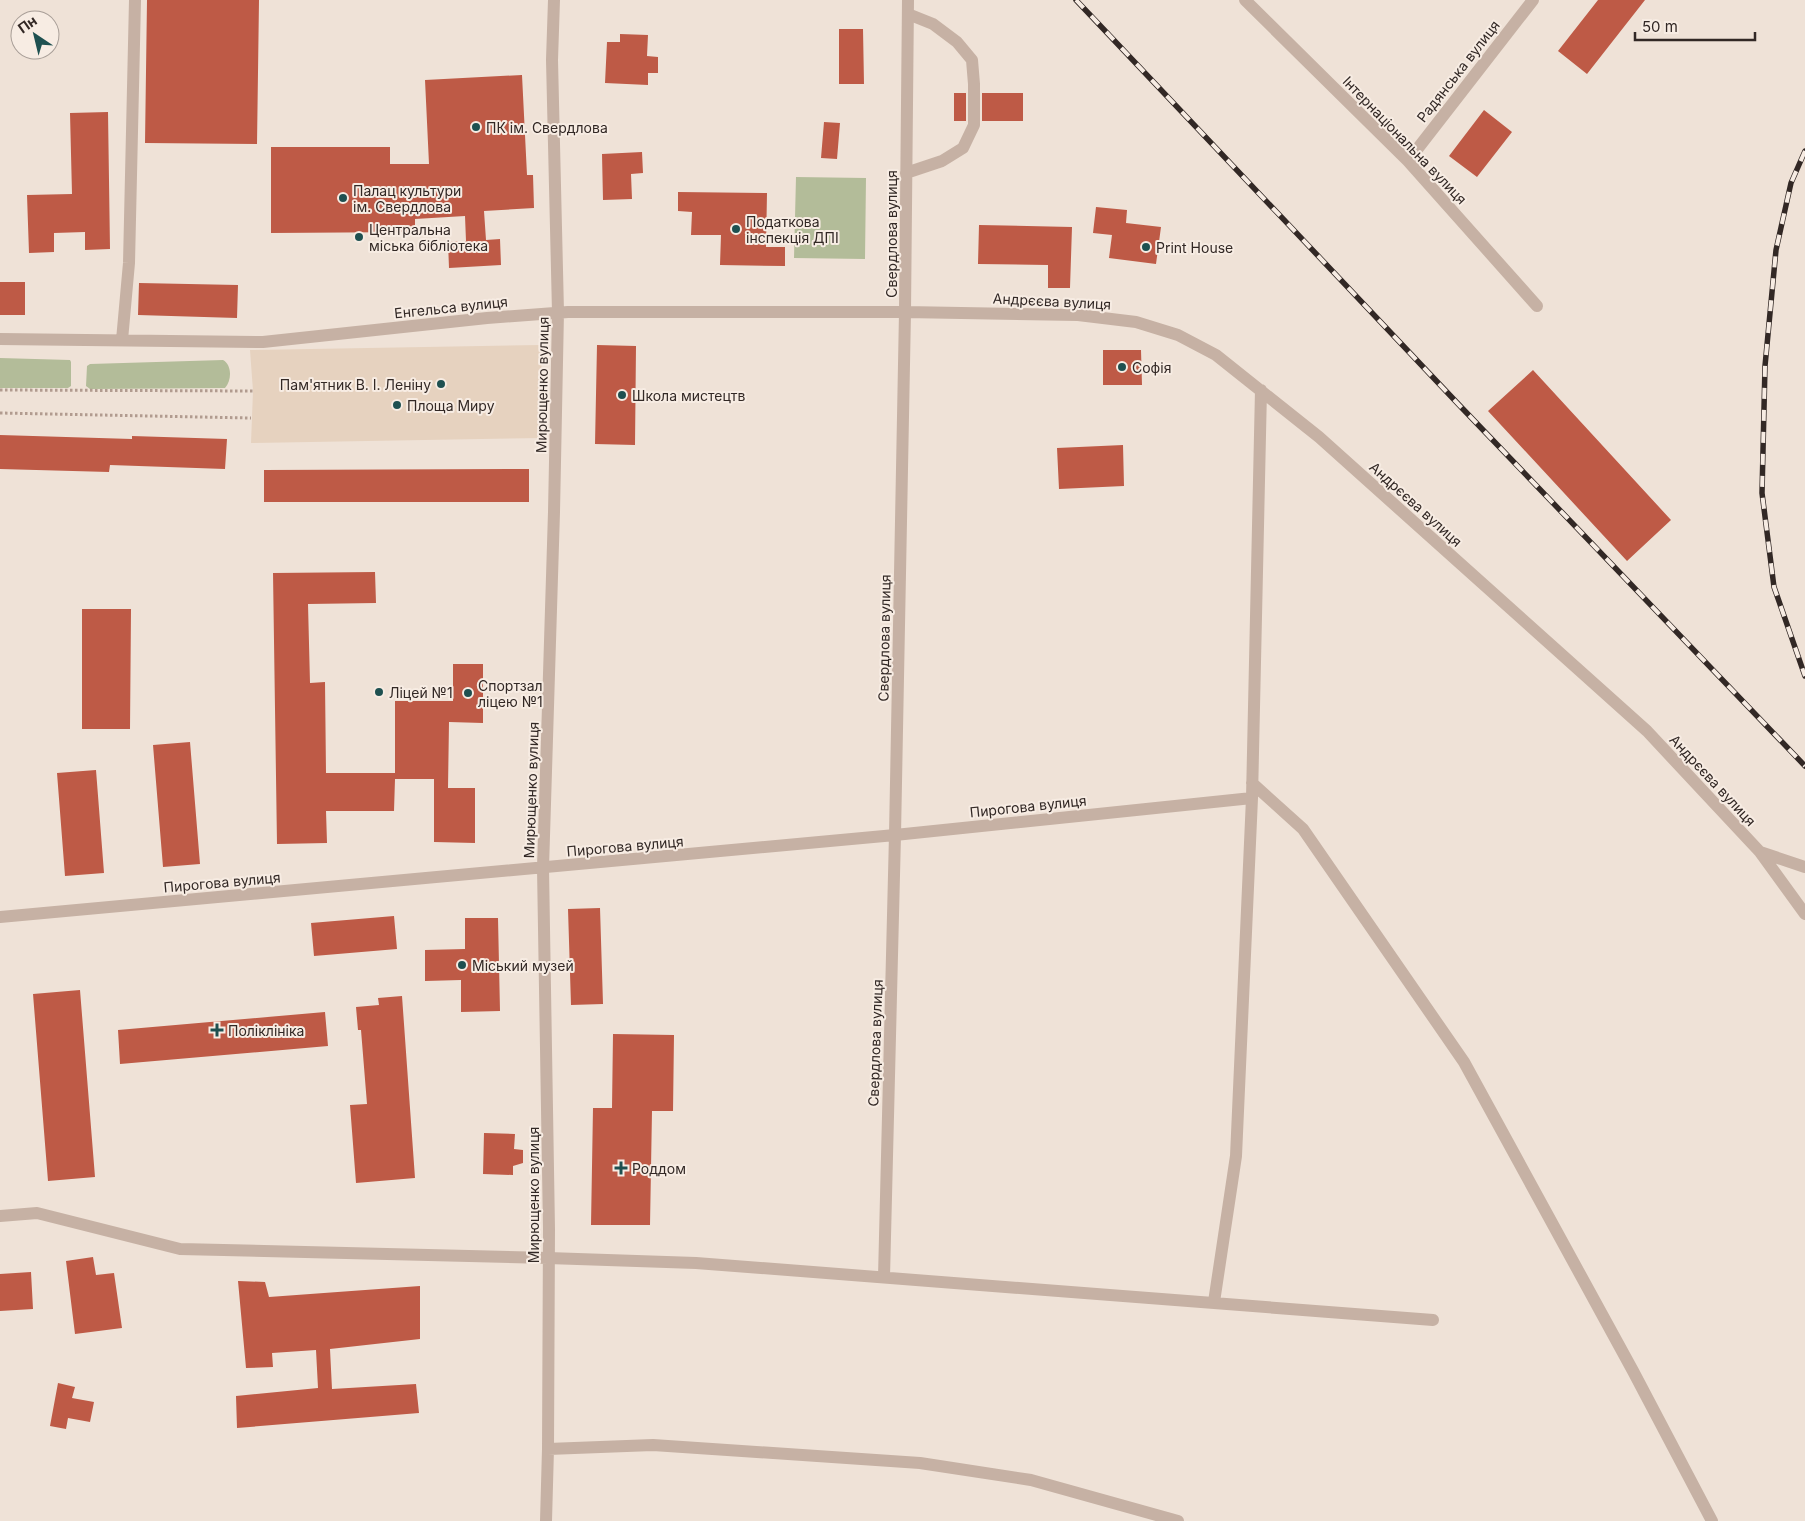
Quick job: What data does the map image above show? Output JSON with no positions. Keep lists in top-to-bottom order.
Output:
{
  "streets": {
    "street": [
      "Радянська вулиця",
      "Інтернаціональна вулиця",
      "Свердлова вулиця",
      "Андрєєва вулиця",
      "Енгельса вулиця",
      "Мирющенко вулиця",
      "Пирогова вулиця"
    ]
  },
  "crossings": [
    ["Радянська вулиця", "Інтернаціональна вулиця"],
    ["Свердлова вулиця", "Андрєєва вулиця"],
    ["Свердлова вулиця", "Енгельса вулиця"],
    ["Свердлова вулиця", "Пирогова вулиця"],
    ["Андрєєва вулиця", "Енгельса вулиця"],
    ["Енгельса вулиця", "Мирющенко вулиця"],
    ["Мирющенко вулиця", "Пирогова вулиця"]
  ],
  "places": {
    "other": [
      "ПК ім. Свердлова",
      "Палац культури ім. Свердлова",
      "Податкова інспекція ДПІ",
      "Центральна міська бібліотека",
      "Print House",
      "Софія",
      "Пам'ятник В. І. Леніну",
      "Школа мистецтв",
      "Площа Миру",
      "Ліцей №1",
      "Спортзал ліцею №1",
      "Міський музей"
    ],
    "health": ["Поліклініка", "Роддом"]
  },
  "scale_bar": "50 m",
  "north": "top left"
}
